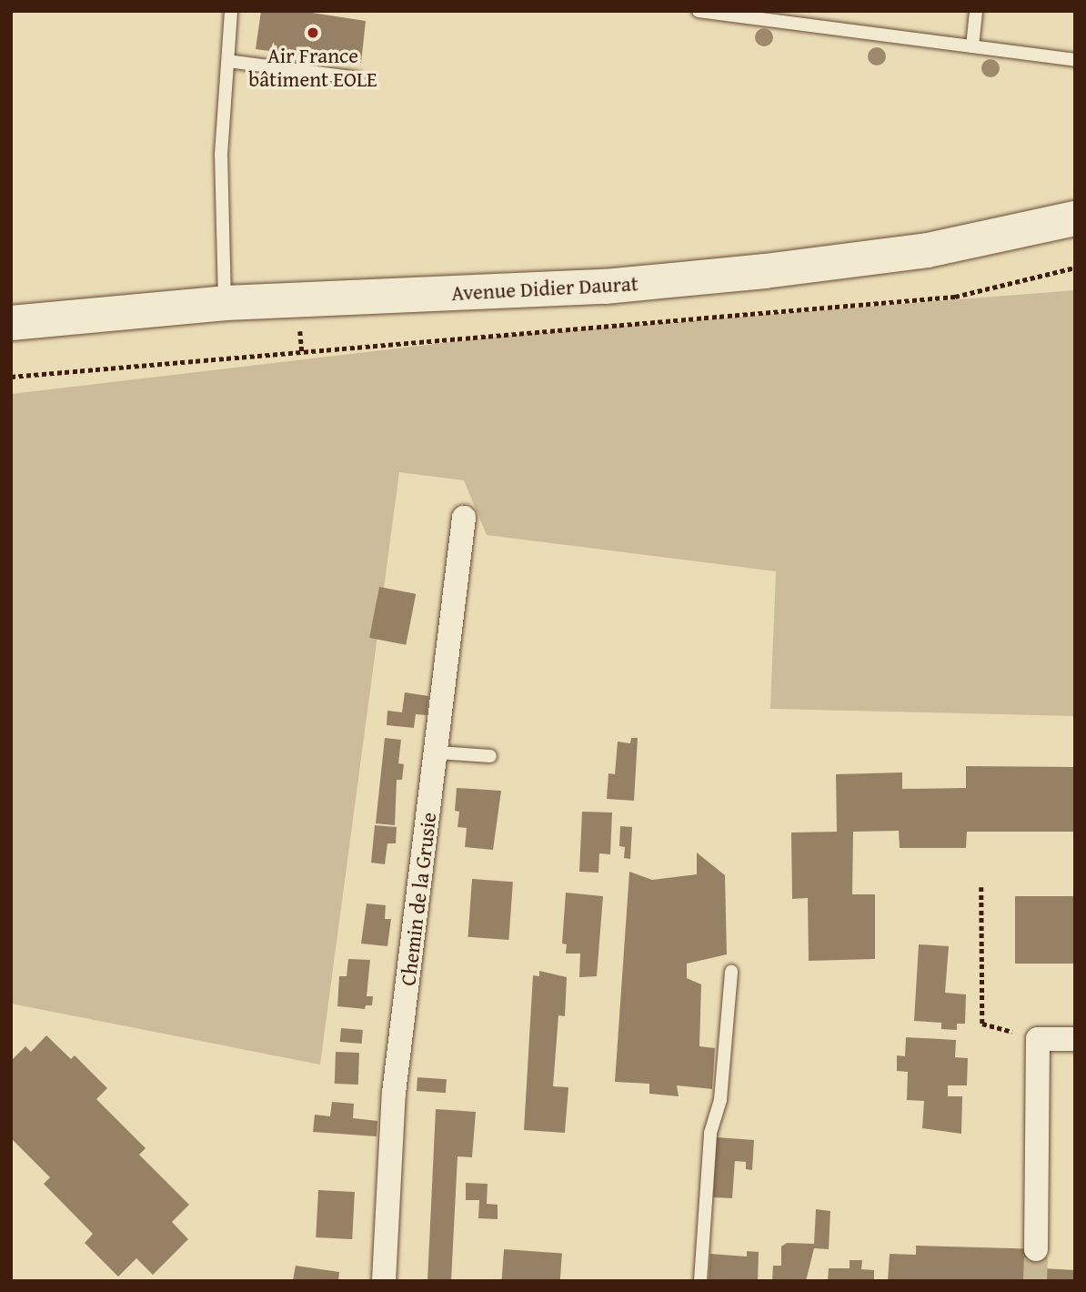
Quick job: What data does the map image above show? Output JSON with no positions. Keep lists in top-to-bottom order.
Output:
{
  "streets": {
    "main road": ["Avenue Didier Daurat"],
    "street": ["Chemin de la Grusie"]
  },
  "places": ["Air France bâtiment EOLE"]
}
